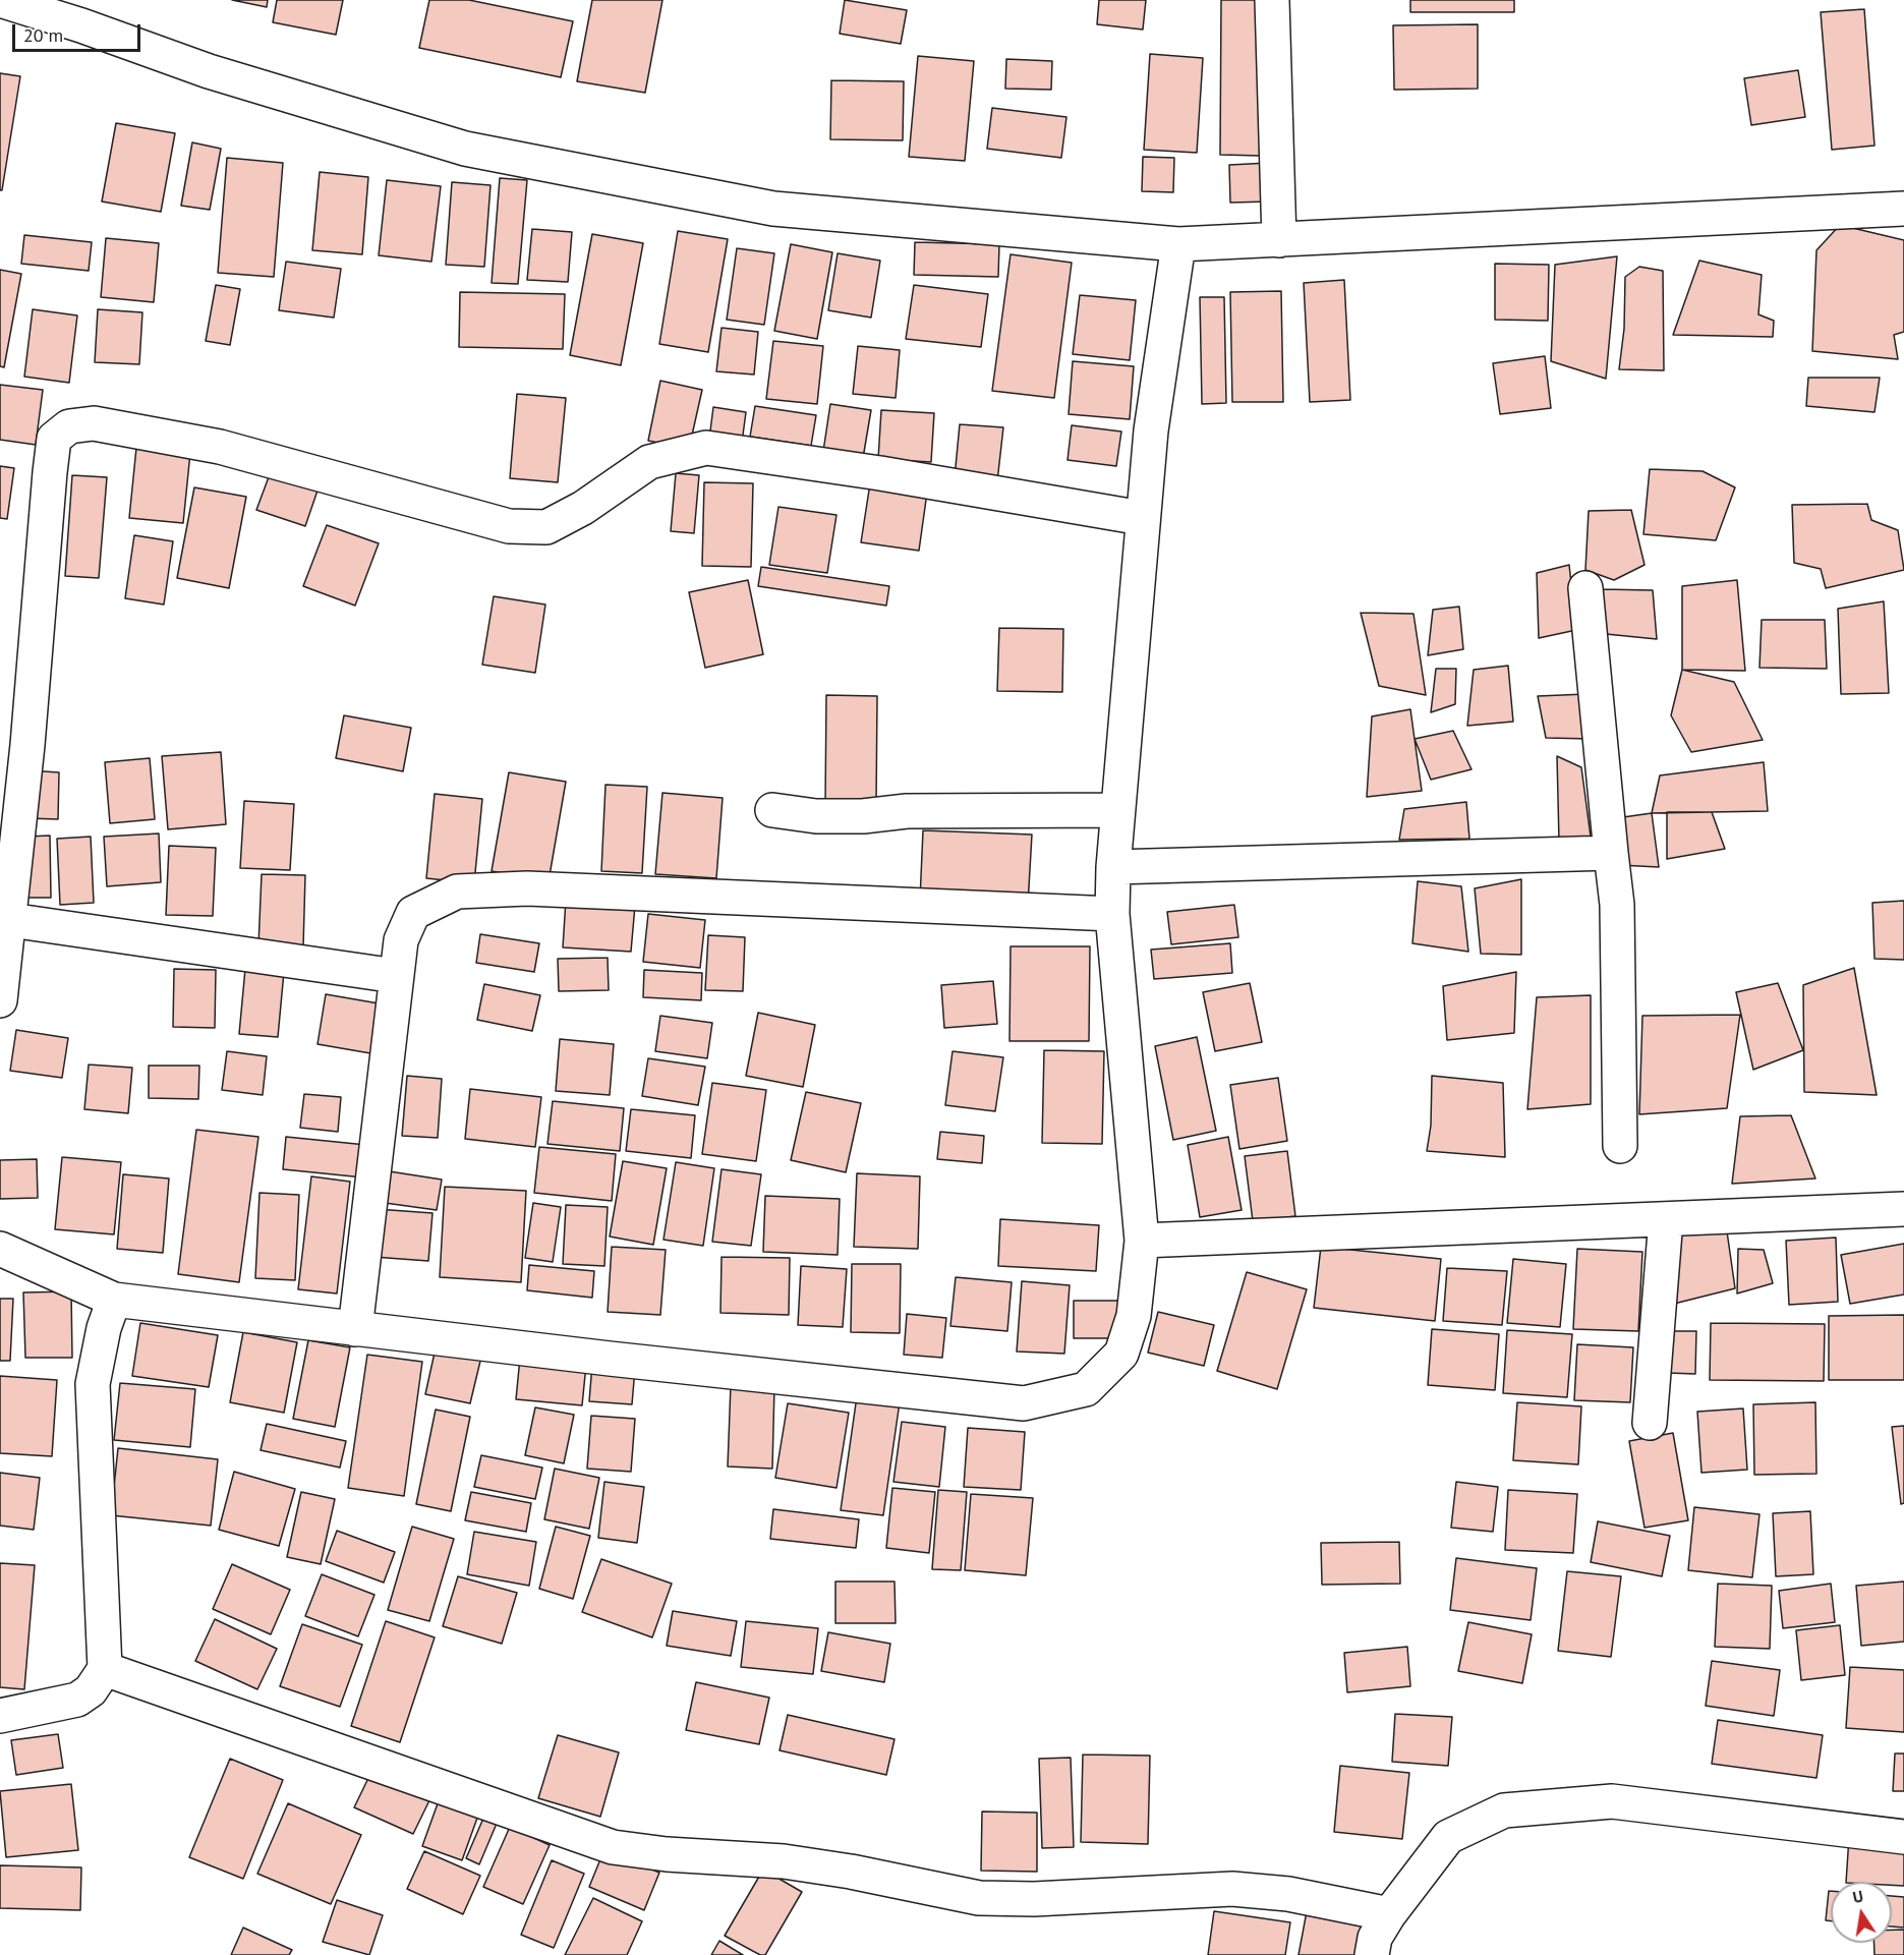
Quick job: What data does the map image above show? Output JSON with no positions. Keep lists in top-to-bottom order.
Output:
{
  "scale_bar": "20 m",
  "north": "top"
}
